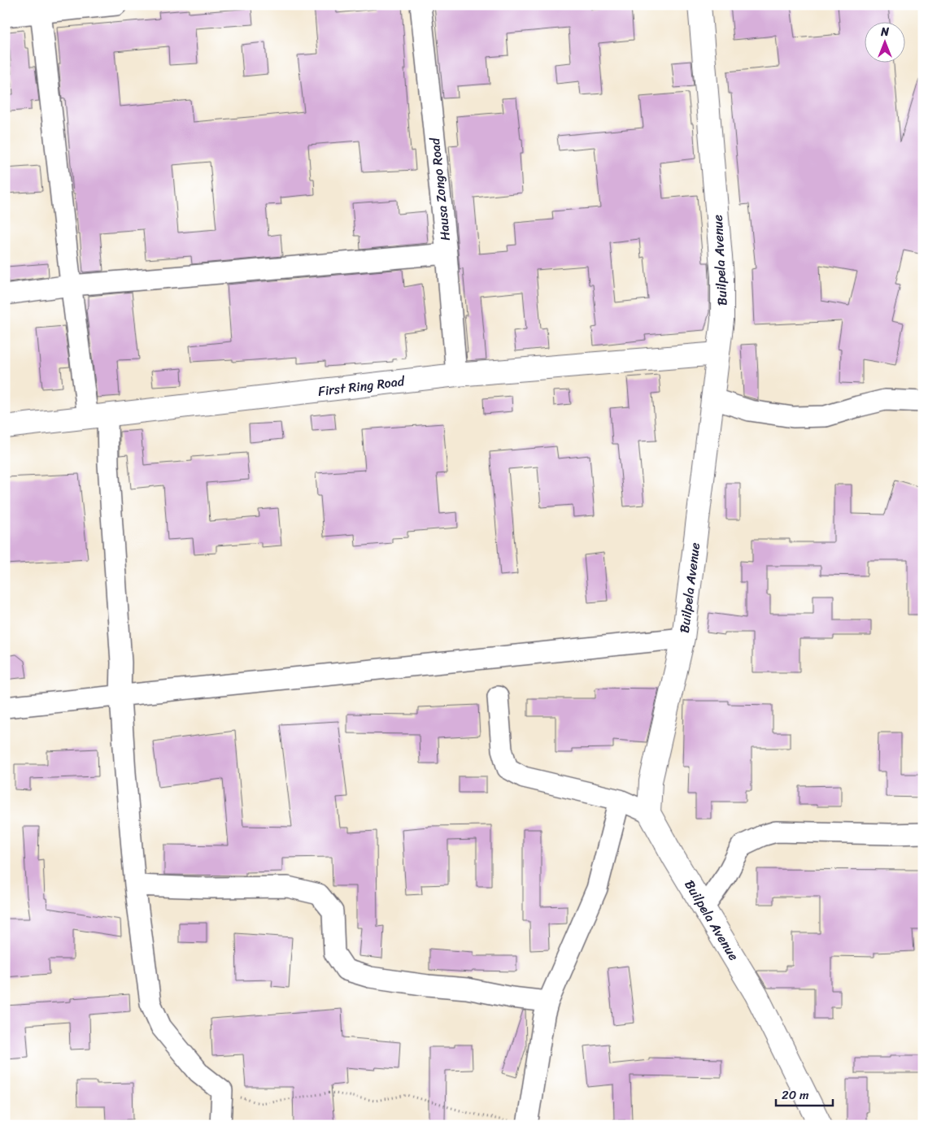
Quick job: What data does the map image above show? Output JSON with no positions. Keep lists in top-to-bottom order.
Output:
{
  "streets": {
    "street": ["Hausa Zongo Road", "Builpela Avenue", "First Ring Road"]
  },
  "crossings": [
    ["Hausa Zongo Road", "First Ring Road"],
    ["Builpela Avenue", "First Ring Road"]
  ],
  "scale_bar": "20 m",
  "north": "top"
}
